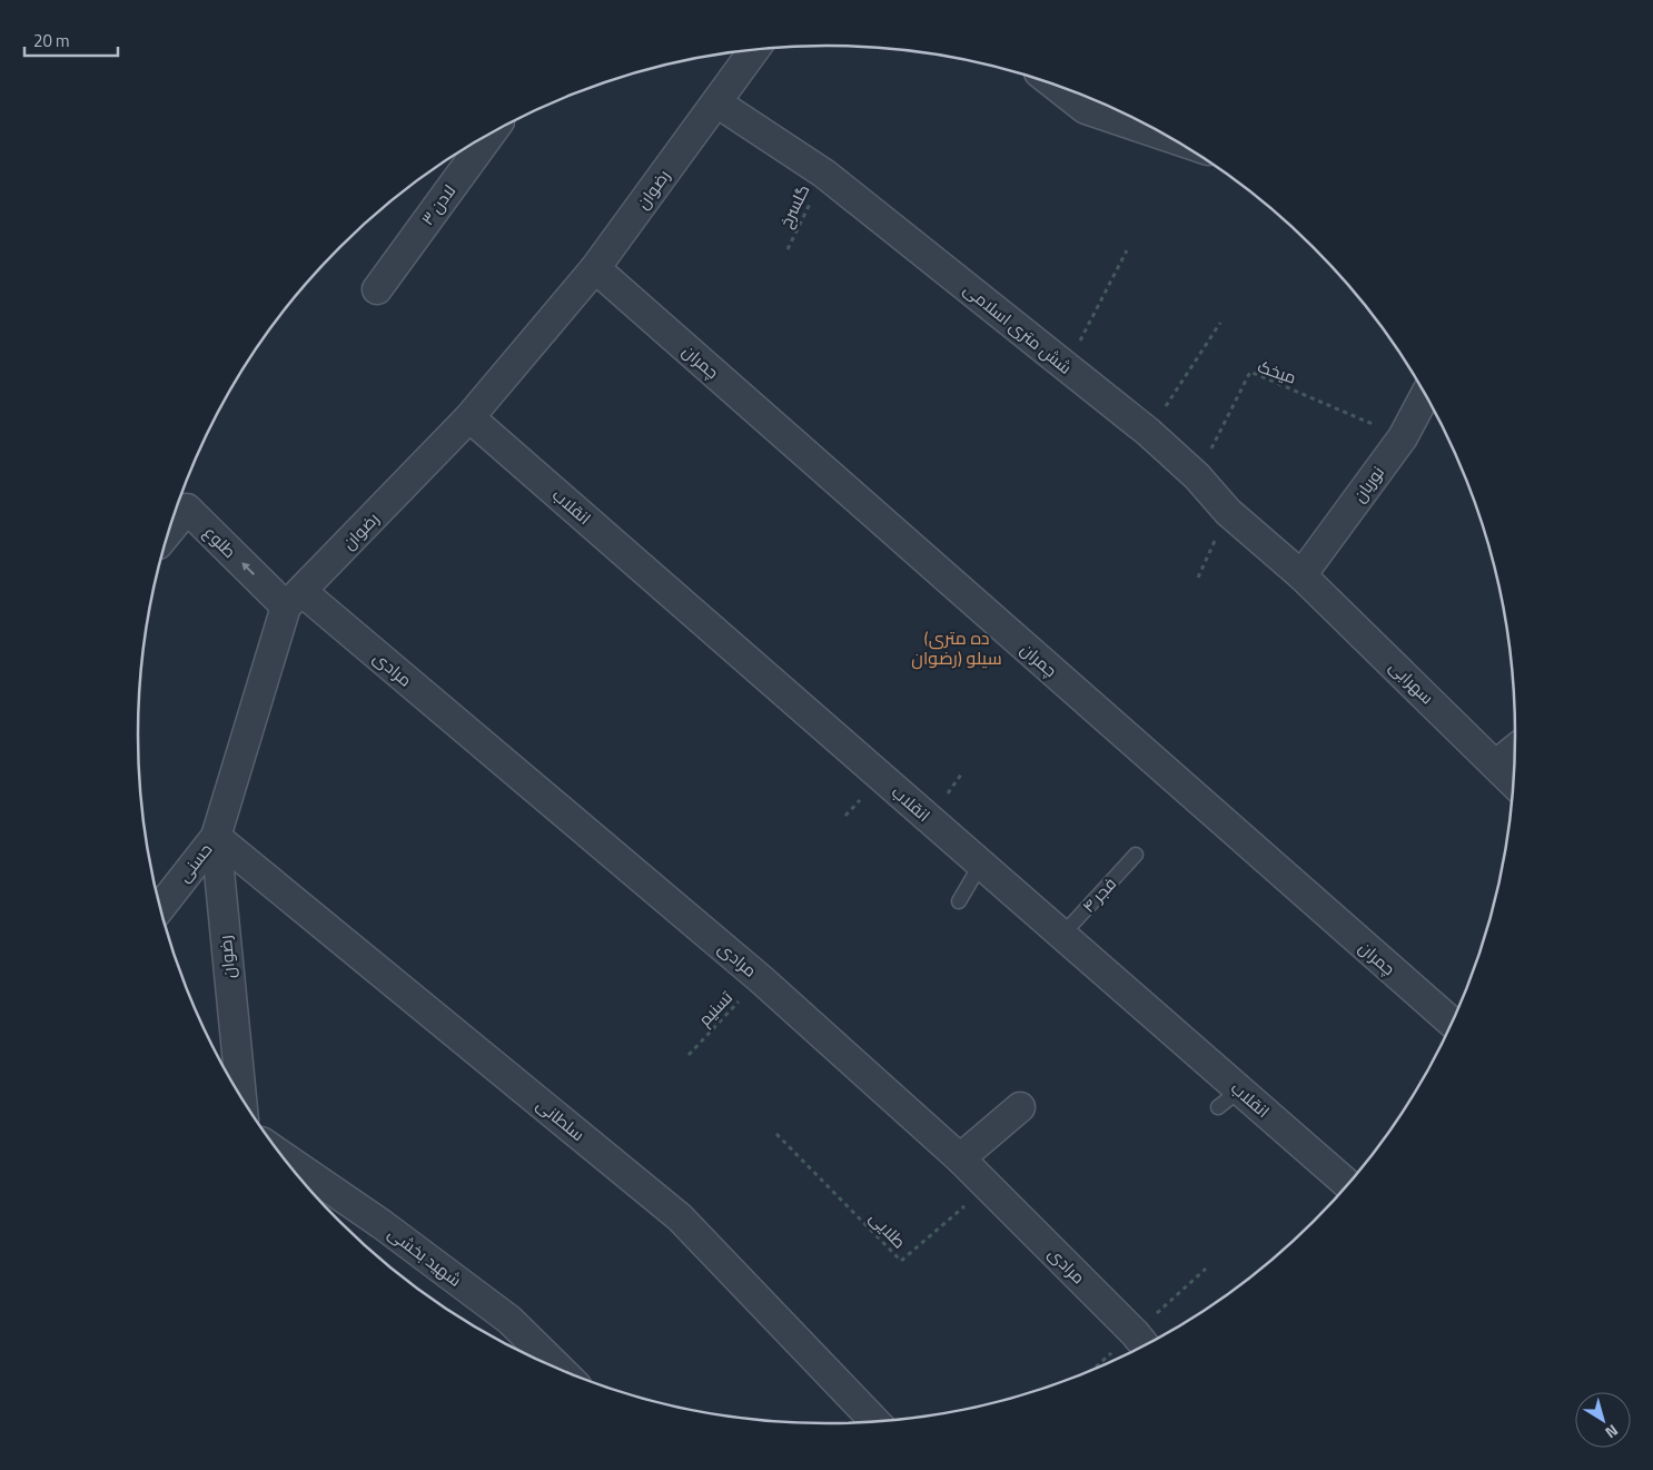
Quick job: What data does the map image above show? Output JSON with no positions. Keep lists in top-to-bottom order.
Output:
{
  "streets": {
    "street": [
      "رضوان",
      "لادن ۳",
      "شش متری اسلامی",
      "چمران",
      "نوریان",
      "انقلاب",
      "طلوع",
      "مرادی",
      "سهرابی",
      "حسنی",
      "سلطانی",
      "شهید بخشی"
    ],
    "lane": ["فجر ۴"],
    "path": [
      "گلسرخ",
      "میخک",
      "تسنیم",
      "طلایی"
    ]
  },
  "crossings": [
    ["رضوان", "شش متری اسلامی"],
    ["رضوان", "چمران"],
    ["رضوان", "انقلاب"],
    ["رضوان", "طلوع"],
    ["رضوان", "مرادی"],
    ["رضوان", "حسنی"],
    ["رضوان", "سلطانی"],
    ["گلسرخ", "شش متری اسلامی"],
    ["شش متری اسلامی", "میخک"],
    ["شش متری اسلامی", "نوریان"],
    ["شش متری اسلامی", "سهرابی"],
    ["میخک", "نوریان"],
    ["نوریان", "سهرابی"],
    ["انقلاب", "فجر ۴"],
    ["طلوع", "مرادی"],
    ["مرادی", "تسنیم"],
    ["مرادی", "طلایی"],
    ["حسنی", "سلطانی"]
  ],
  "one_way": ["طلوع"],
  "districts": ["(ده متری سیلو (رضوان"],
  "scale_bar": "20 m",
  "north": "bottom right"
}
